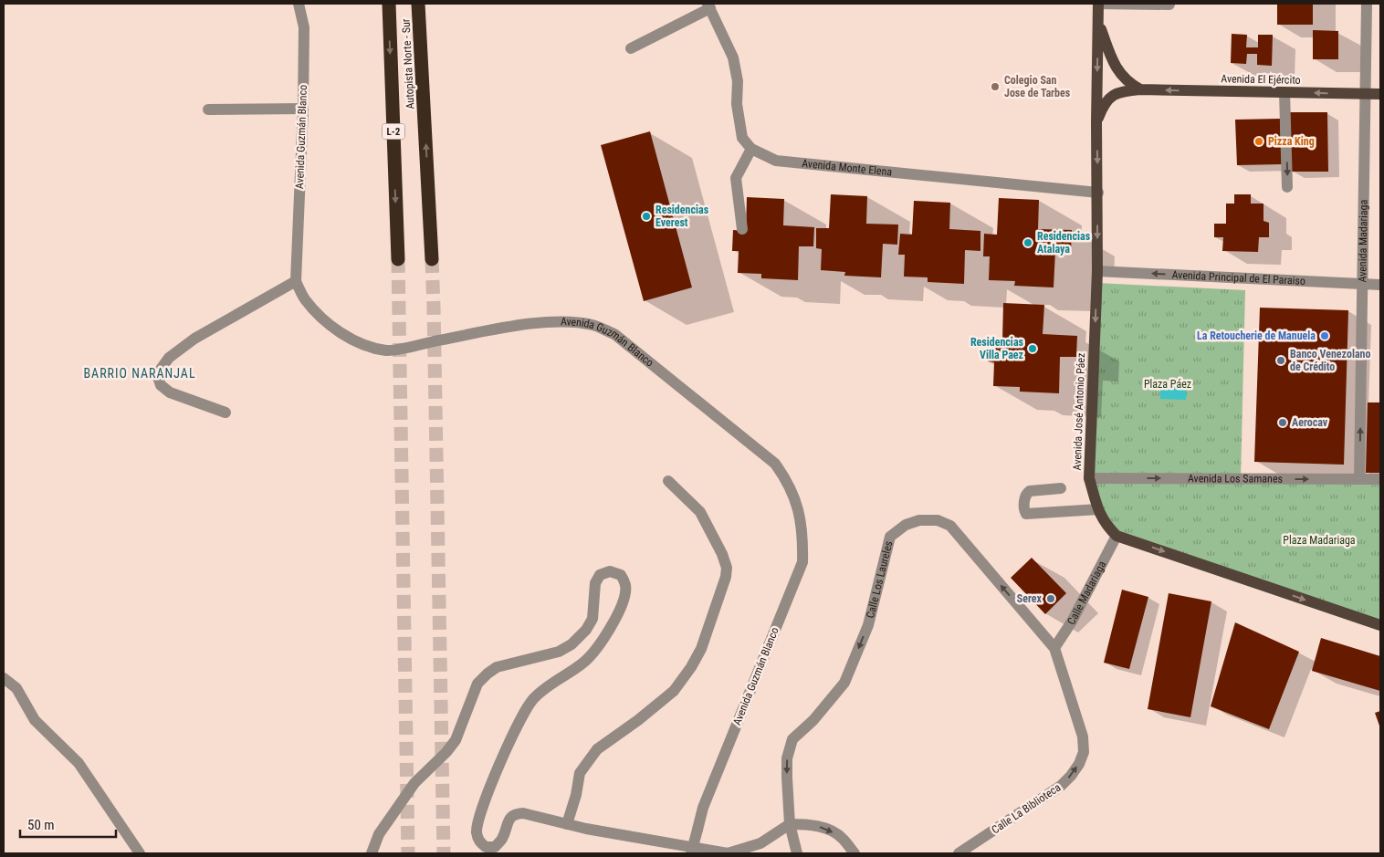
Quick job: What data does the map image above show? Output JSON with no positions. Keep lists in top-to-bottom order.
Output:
{
  "streets": {
    "highway": ["Autopista Norte - Sur", "L-2"],
    "main road": ["Avenida El Ejército", "Avenida José Antonio Páez"],
    "street": [
      "Avenida Guzmán Blanco",
      "Avenida Monte Elena",
      "Avenida Madariaga",
      "Avenida Principal de El Paraiso",
      "Avenida Los Samanes",
      "Calle Los Laureles",
      "Calle Madariaga",
      "Calle La Biblioteca"
    ]
  },
  "crossings": [
    ["Avenida El Ejército", "Avenida Madariaga"],
    ["Avenida El Ejército", "Avenida José Antonio Páez"],
    ["Avenida Monte Elena", "Avenida José Antonio Páez"],
    ["Avenida Madariaga", "Avenida Principal de El Paraiso"],
    ["Avenida Madariaga", "Avenida Los Samanes"],
    ["Avenida Principal de El Paraiso", "Avenida José Antonio Páez"],
    ["Avenida José Antonio Páez", "Avenida Los Samanes"],
    ["Avenida José Antonio Páez", "Calle Madariaga"],
    ["Calle Los Laureles", "Calle Madariaga"],
    ["Calle Los Laureles", "Calle La Biblioteca"],
    ["Calle Madariaga", "Calle La Biblioteca"]
  ],
  "one_way": [
    "Avenida El Ejército",
    "Avenida Madariaga",
    "Avenida Principal de El Paraiso",
    "Avenida José Antonio Páez",
    "Avenida Los Samanes",
    "Calle La Biblioteca"
  ],
  "districts": ["BARRIO NARANJAL"],
  "parks": ["Plaza Páez", "Plaza Madariaga"],
  "places": [
    "Colegio San Jose de Tarbes",
    "Pizza King",
    "Residencias Everest",
    "Residencias Atalaya",
    "La Retoucherie de Manuela",
    "Residencias Villa Paez",
    "Banco Venezolano de Crédito",
    "Aerocav",
    "Serex"
  ],
  "scale_bar": "50 m"
}
